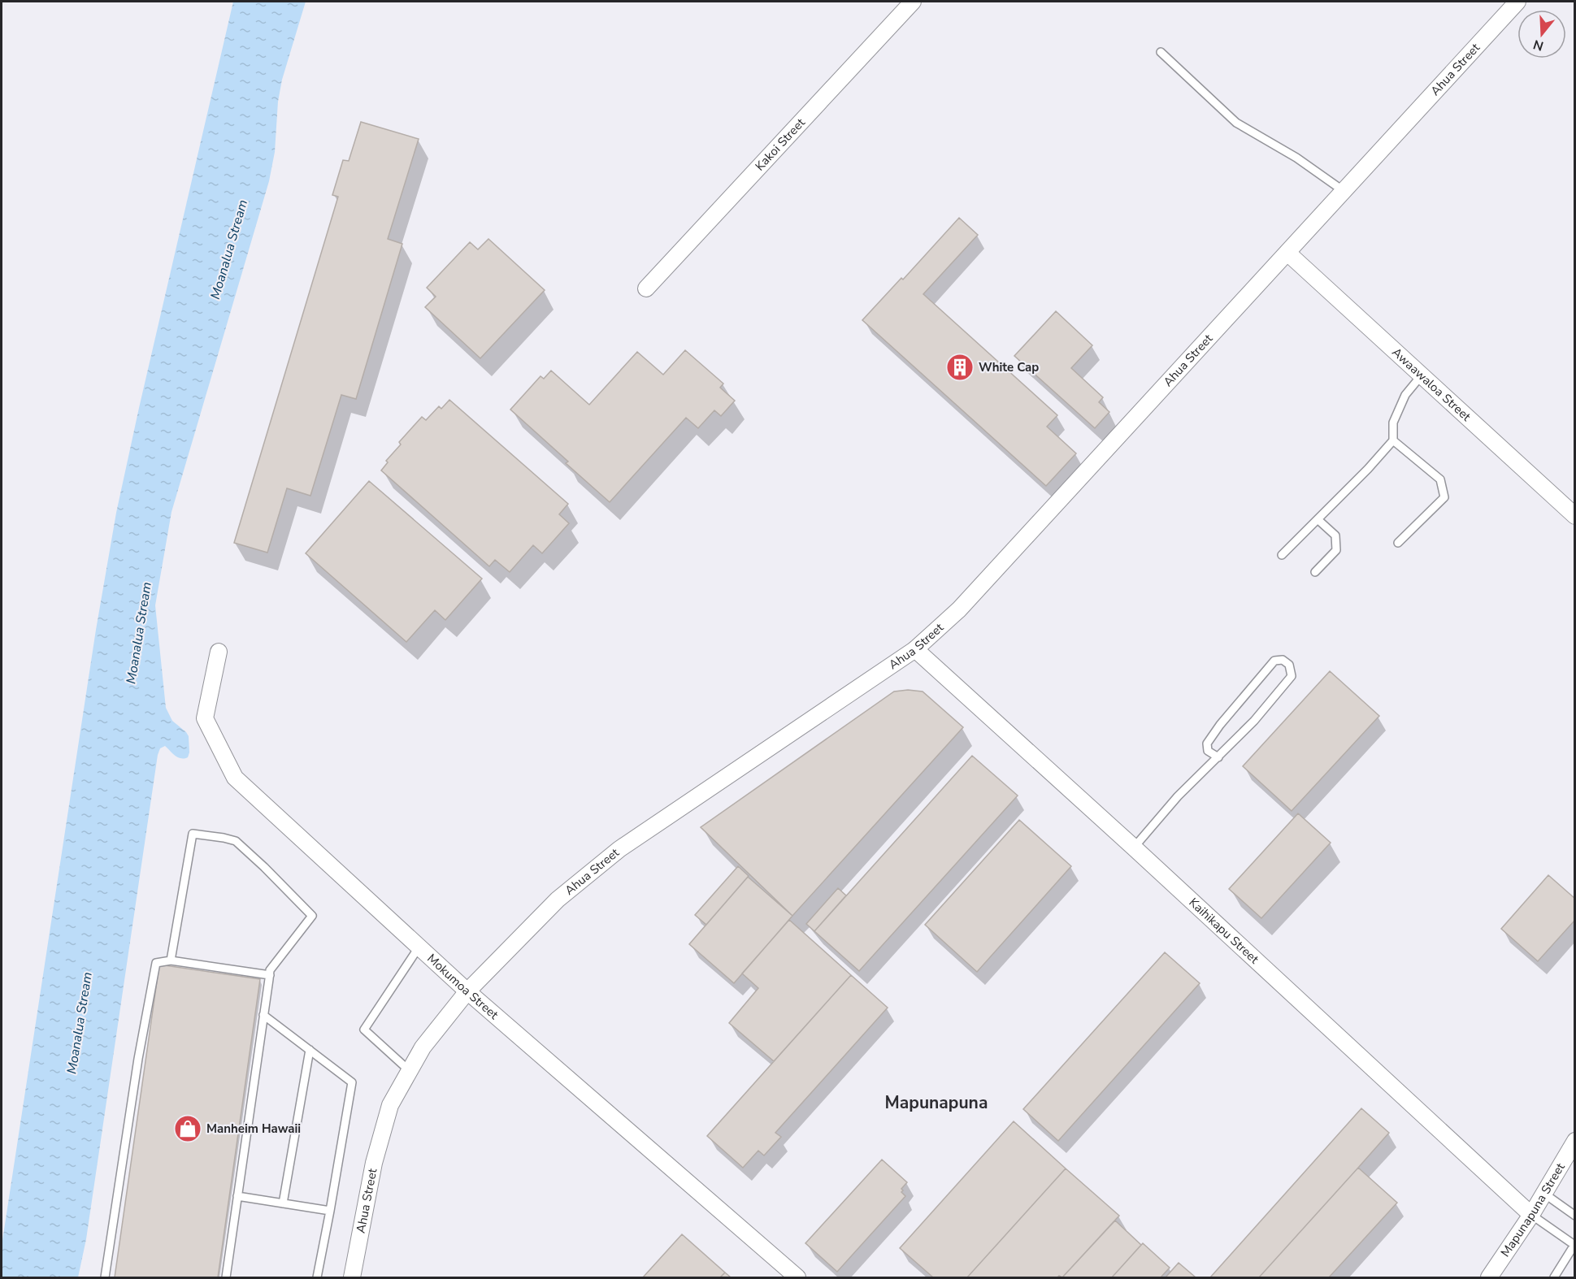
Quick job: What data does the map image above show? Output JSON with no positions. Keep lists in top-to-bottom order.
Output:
{
  "streets": {
    "street": [
      "Ahua Street",
      "Kakoi Street",
      "Awaawaloa Street",
      "Kaihikapu Street",
      "Mokumoa Street",
      "Mapunapuna Street"
    ]
  },
  "crossings": [
    ["Ahua Street", "Awaawaloa Street"],
    ["Ahua Street", "Kaihikapu Street"],
    ["Ahua Street", "Mokumoa Street"],
    ["Kaihikapu Street", "Mapunapuna Street"]
  ],
  "districts": ["Mapunapuna"],
  "water": ["Moanalua Stream"],
  "places": {
    "building": ["White Cap"],
    "shop": ["Manheim Hawaii"]
  },
  "north": "bottom"
}
